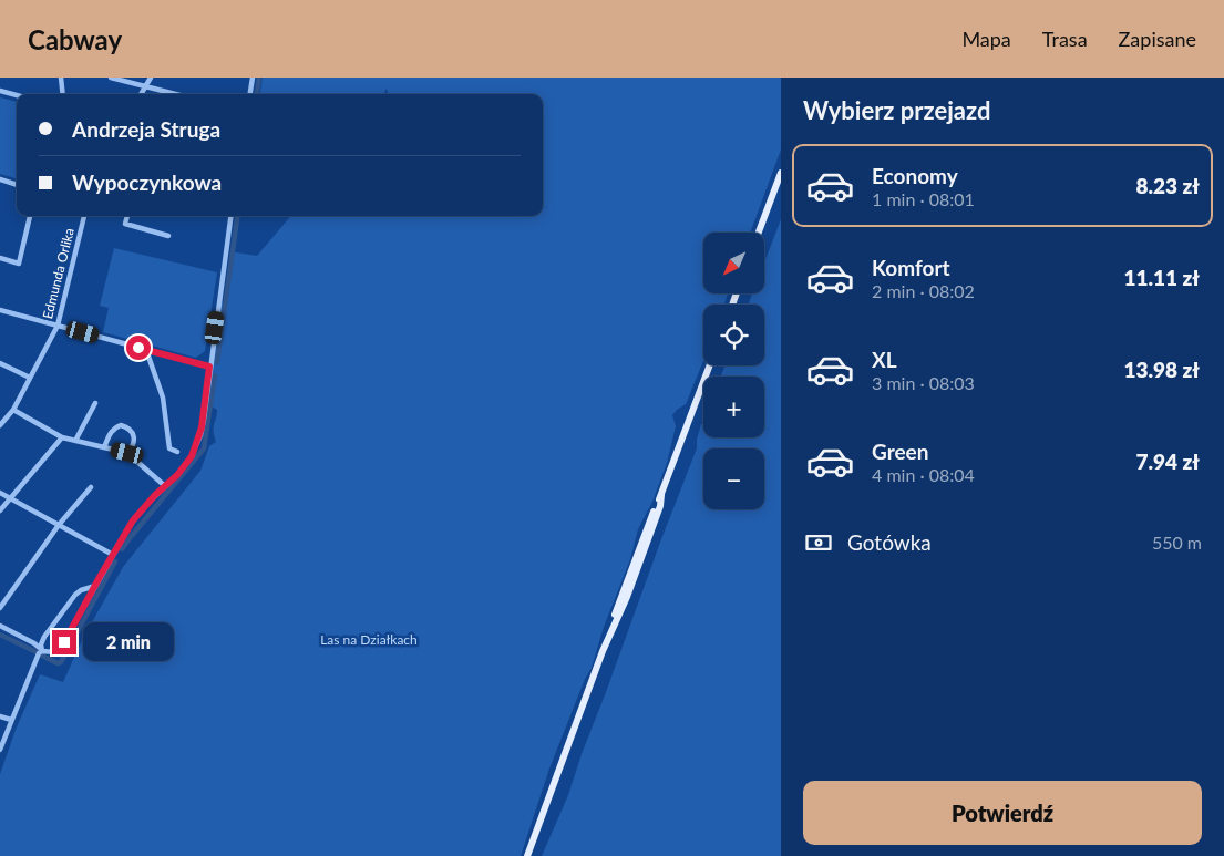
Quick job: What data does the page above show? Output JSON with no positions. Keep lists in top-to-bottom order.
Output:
{
  "streets": {
    "street": ["Edmunda Orlika"]
  },
  "parks": ["Las na Działkach"],
  "north": "bottom left",
  "page": {
    "header": "Cabway",
    "nav": ["Mapa", "Trasa", "Zapisane"],
    "heading": "Wybierz przejazd",
    "banner": ["Andrzeja Struga", "Wypoczynkowa"],
    "list": [
      {
        "name": "Economy",
        "note": "1 min · 08:01",
        "value": "8.23 zł"
      },
      {
        "name": "Komfort",
        "note": "2 min · 08:02",
        "value": "11.11 zł"
      },
      {
        "name": "XL",
        "note": "3 min · 08:03",
        "value": "13.98 zł"
      },
      {
        "name": "Green",
        "note": "4 min · 08:04",
        "value": "7.94 zł"
      }
    ],
    "map_buttons": ["+", "−"],
    "pay": ["Gotówka", "550 m"],
    "bubble": "2 min",
    "buttons": "Potwierdź"
  }
}
